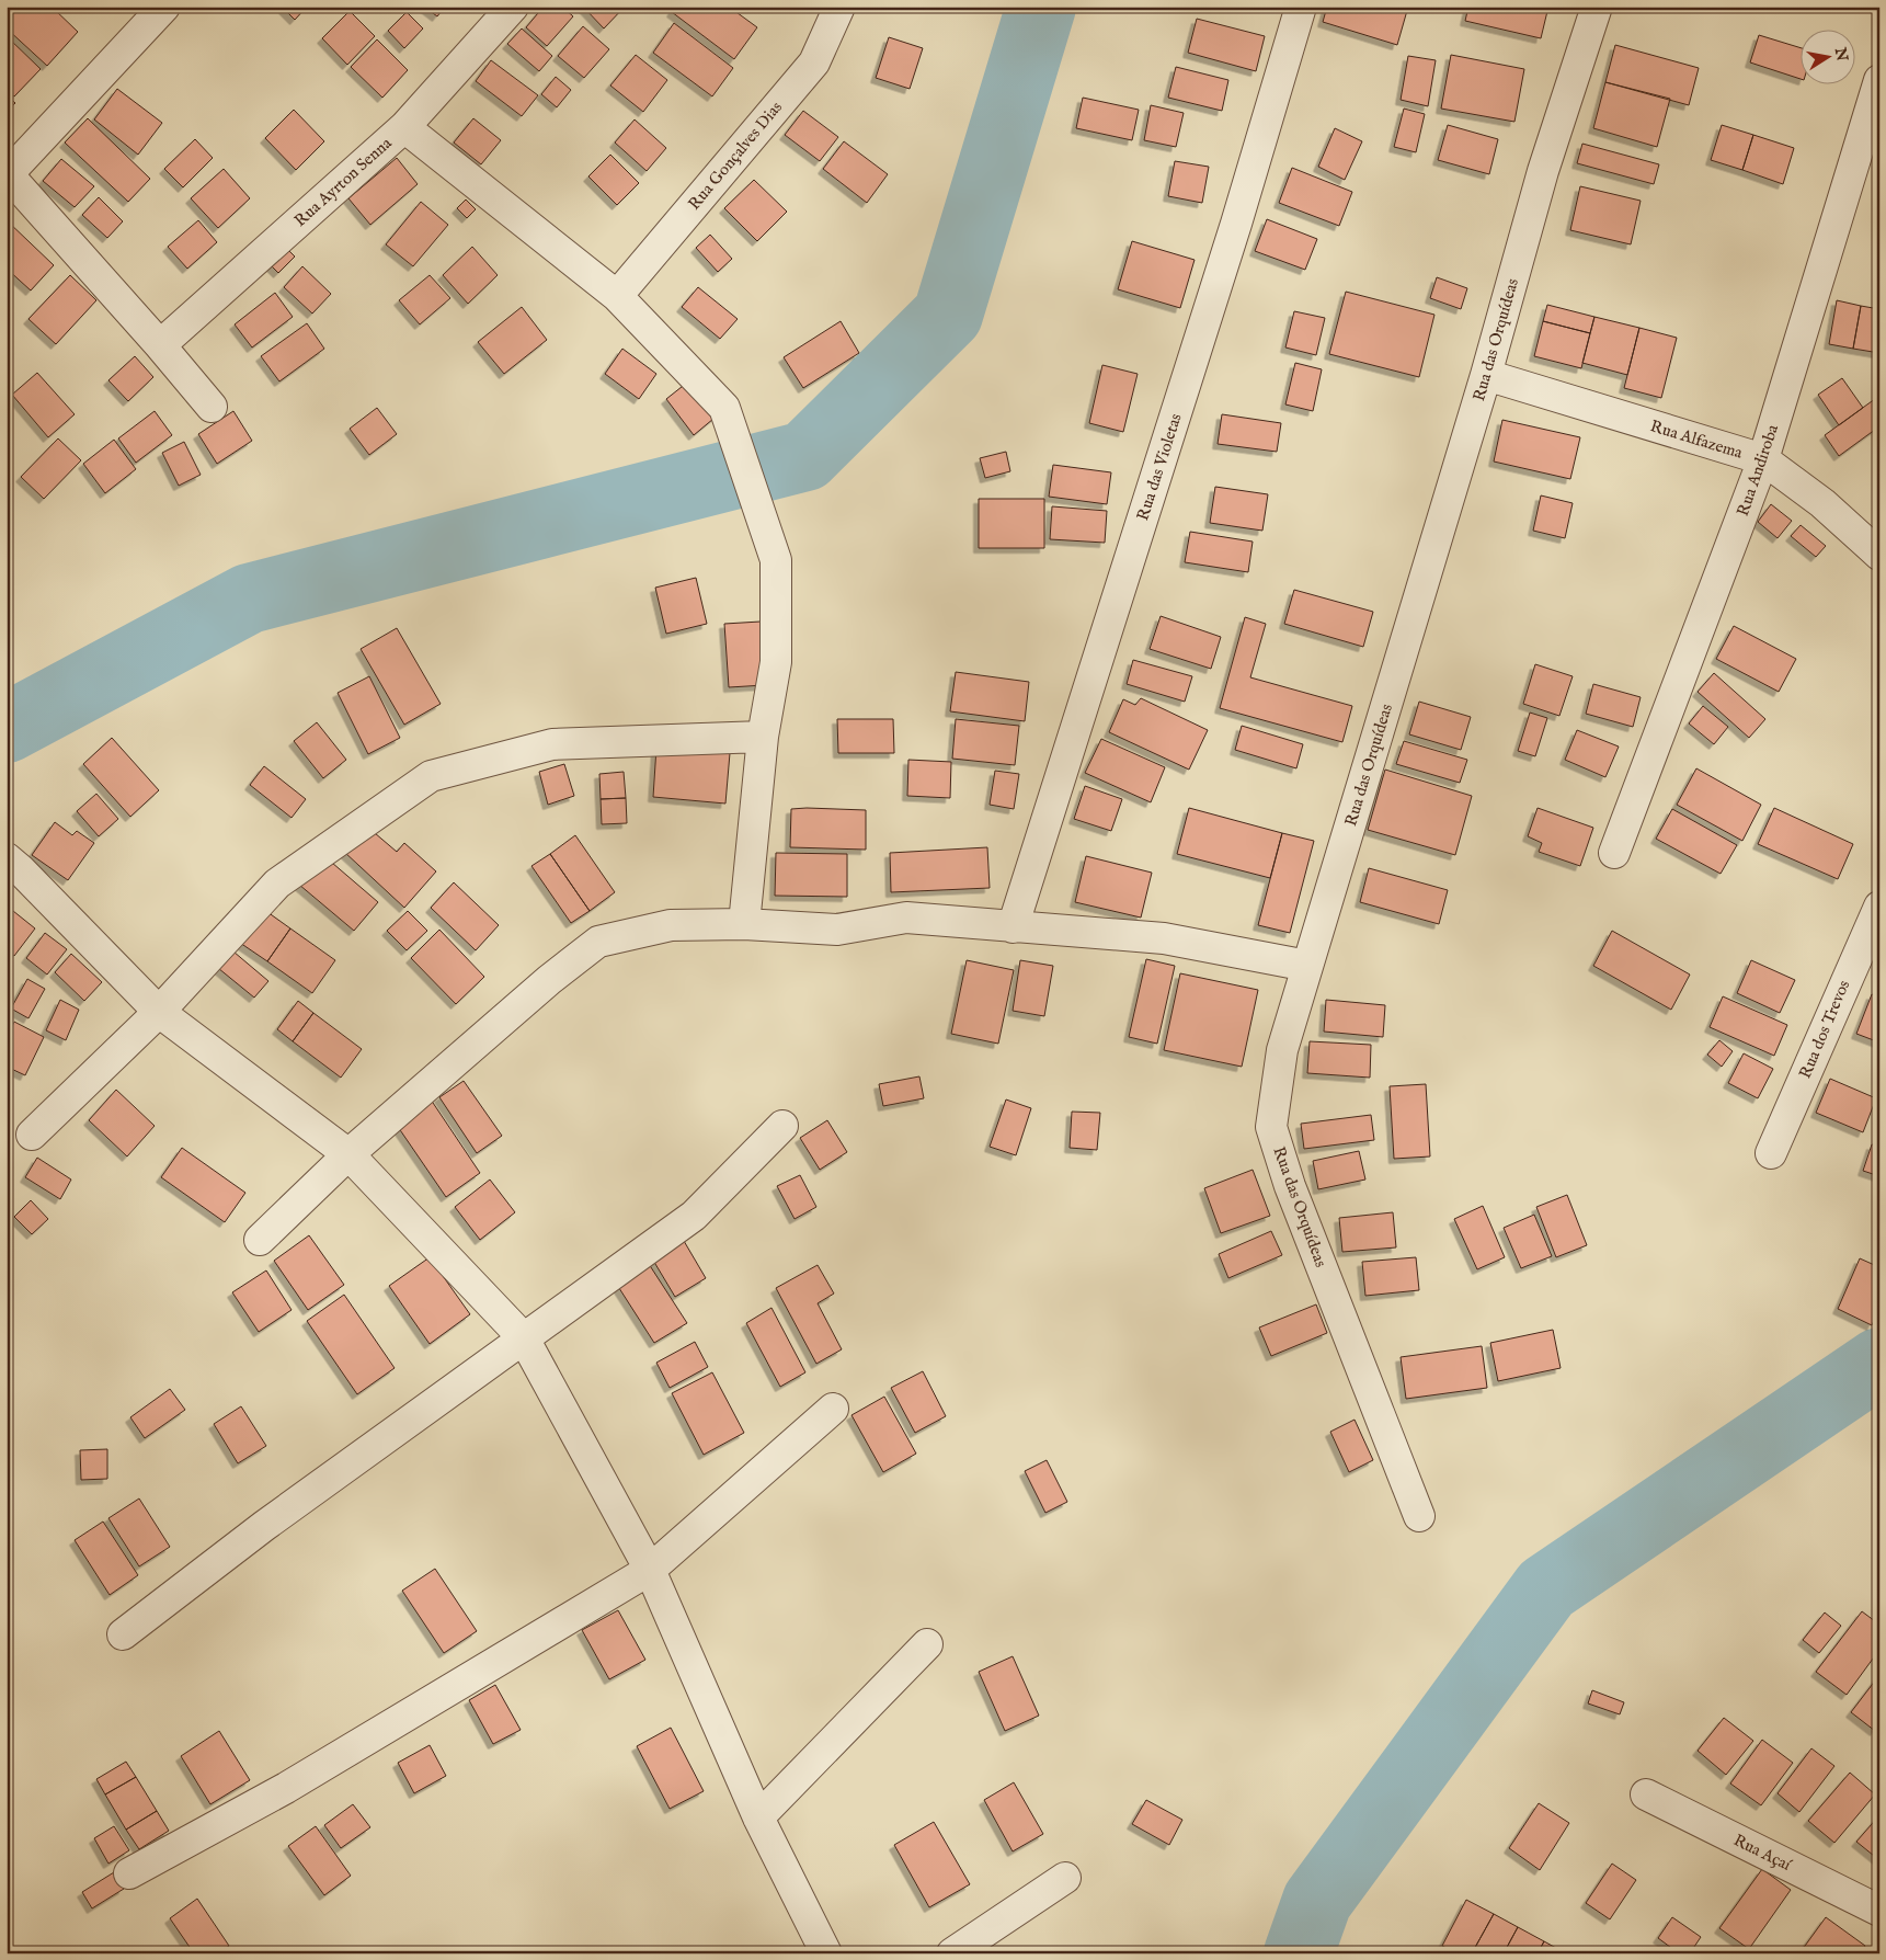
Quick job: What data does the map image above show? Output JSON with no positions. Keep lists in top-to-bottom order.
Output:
{
  "streets": {
    "street": [
      "Rua Gonçalves Dias",
      "Rua Ayrton Senna",
      "Rua das Orquídeas",
      "Rua Alfazema",
      "Rua das Violetas",
      "Rua Andiroba",
      "Rua dos Trevos",
      "Rua Açaí"
    ]
  },
  "crossings": [
    ["Rua das Orquídeas", "Rua Alfazema"],
    ["Rua Alfazema", "Rua Andiroba"]
  ],
  "north": "right"
}
